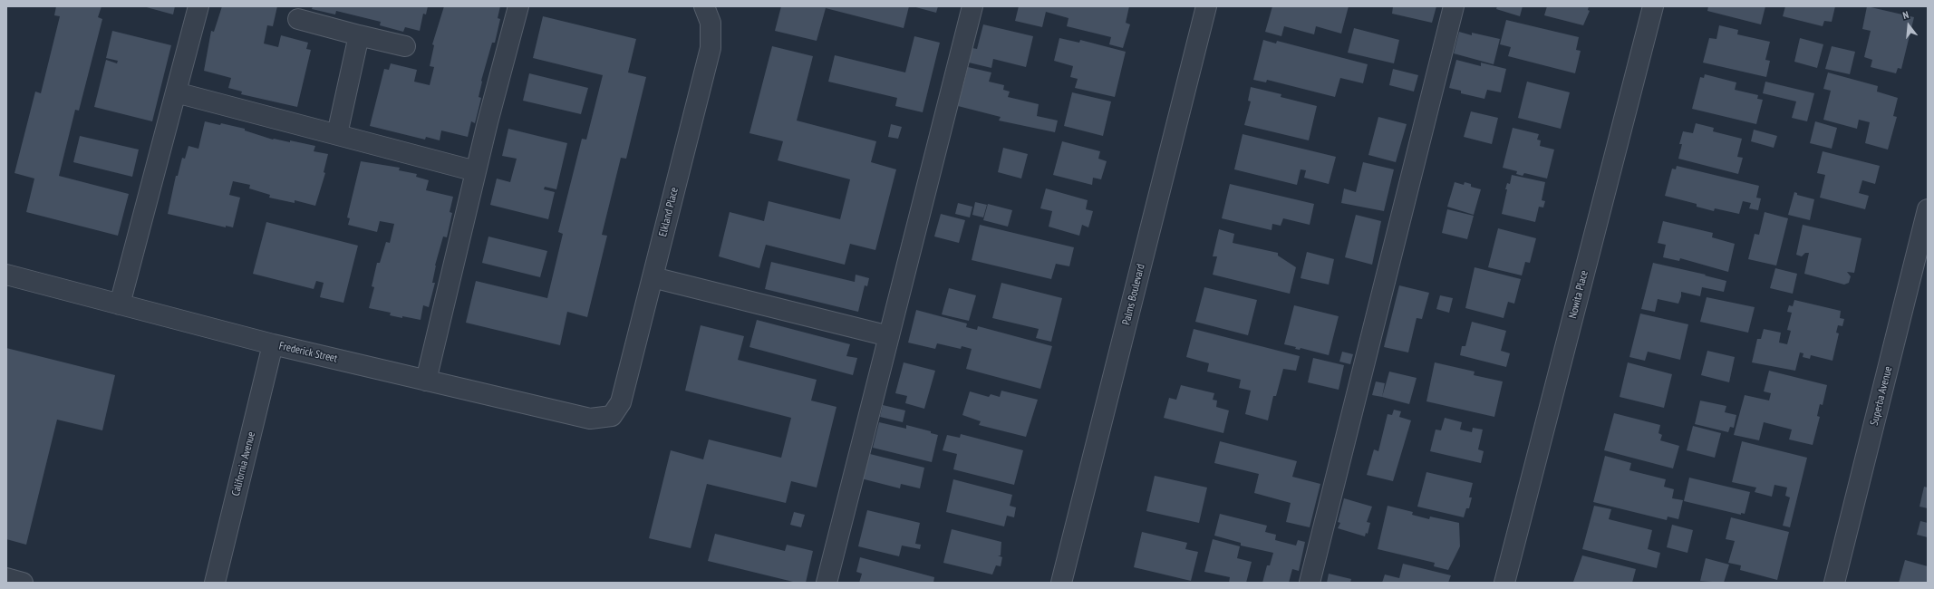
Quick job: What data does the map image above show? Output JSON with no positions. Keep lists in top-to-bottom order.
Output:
{
  "streets": {
    "street": [
      "Elkland Place",
      "Palms Boulevard",
      "Nowita Place",
      "Frederick Street",
      "Superba Avenue",
      "California Avenue"
    ]
  },
  "crossings": [
    ["Elkland Place", "Frederick Street"],
    ["Frederick Street", "California Avenue"]
  ],
  "north": "top"
}
